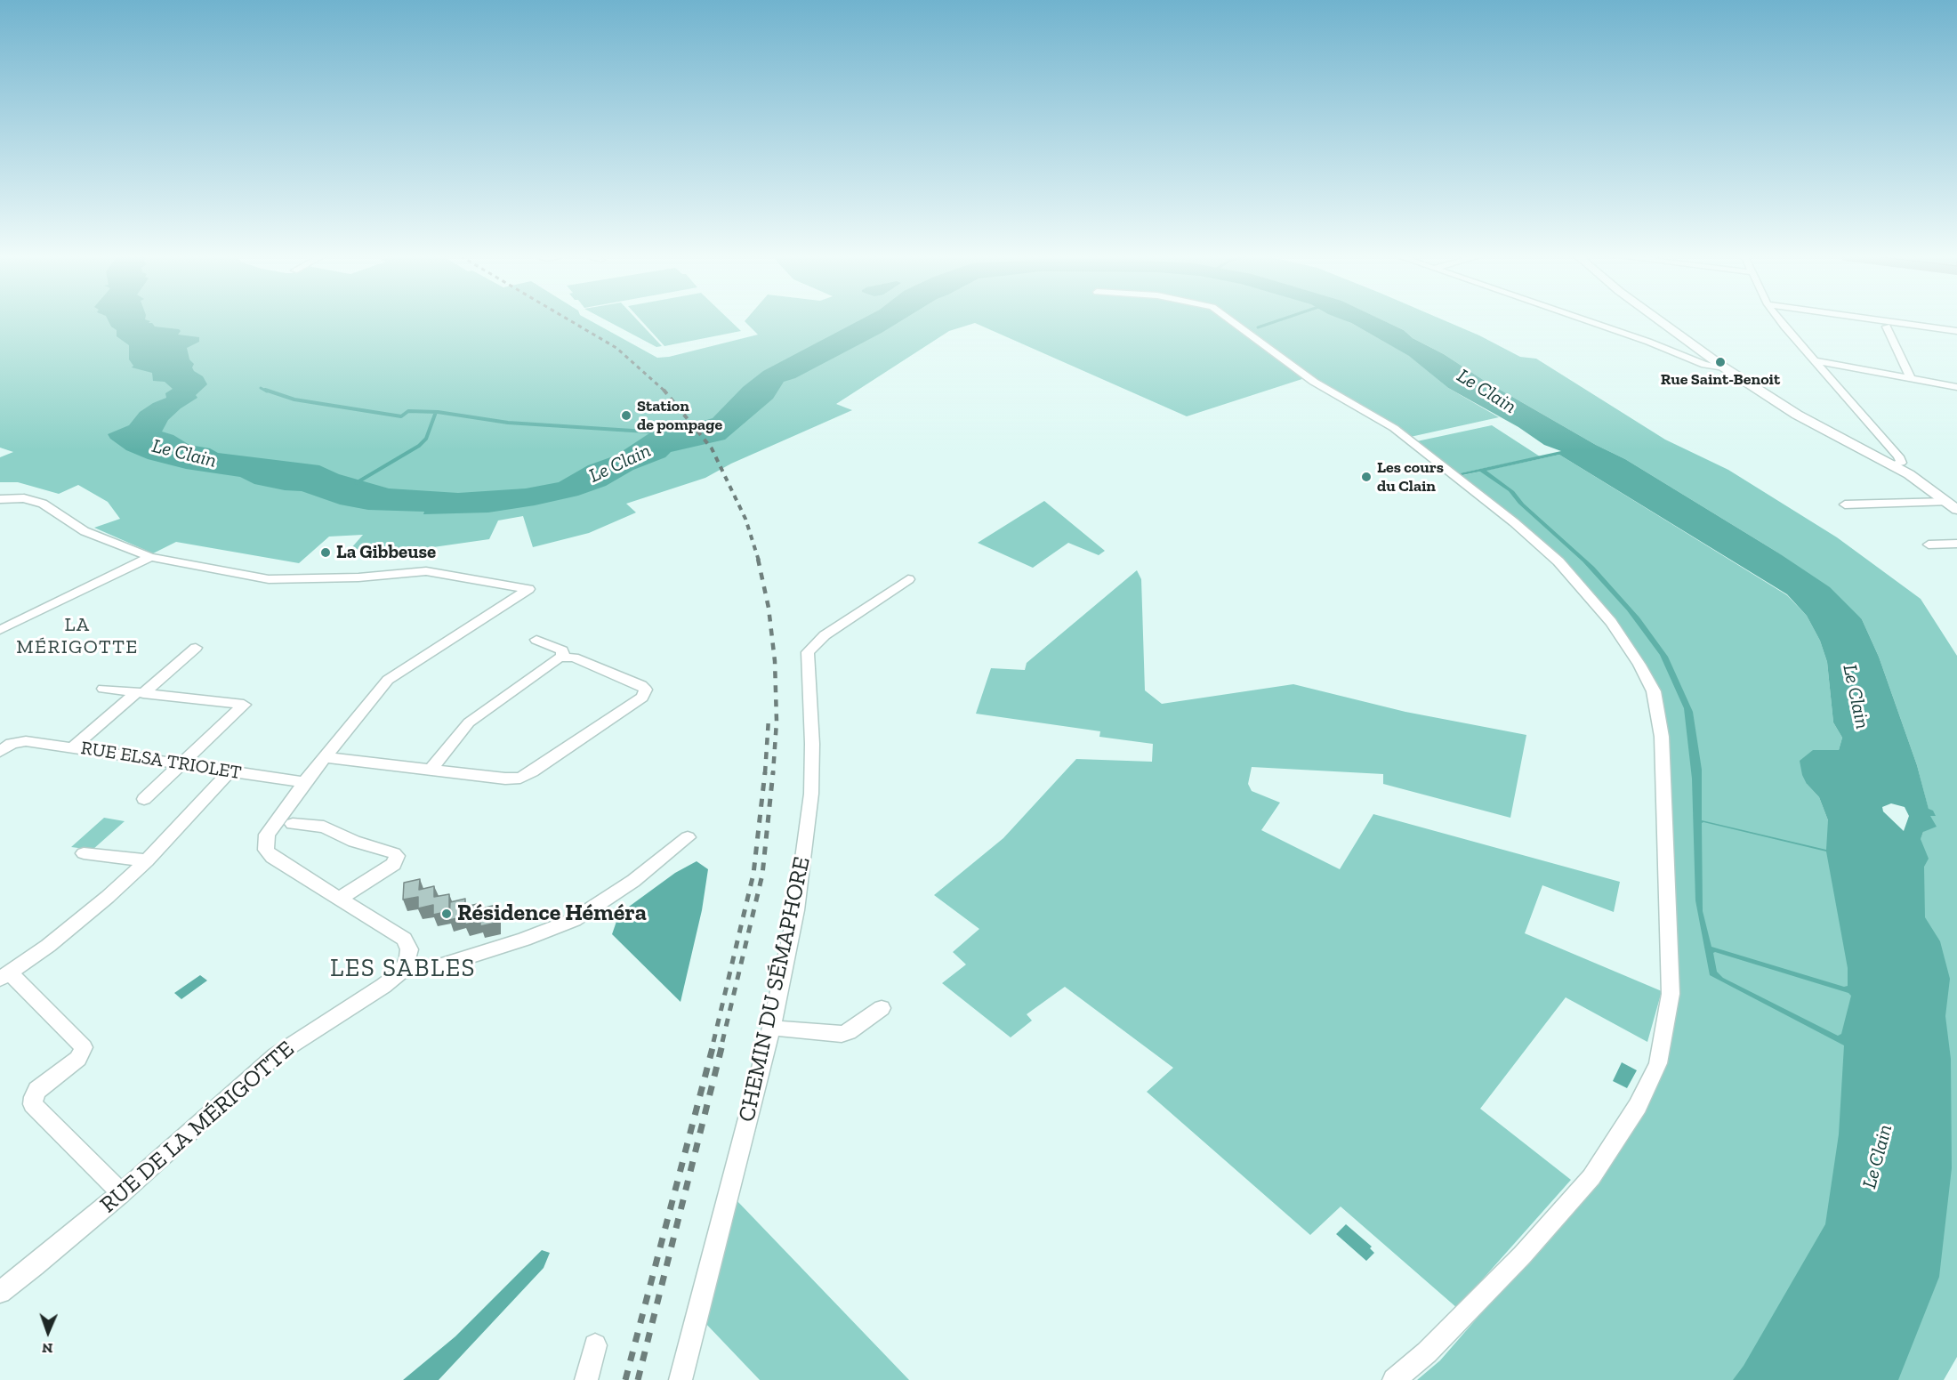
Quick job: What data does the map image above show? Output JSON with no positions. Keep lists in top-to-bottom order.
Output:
{
  "streets": {
    "street": ["RUE ELSA TRIOLET", "CHEMIN DU SÉMAPHORE", "RUE DE LA MÉRIGOTTE"]
  },
  "districts": ["LA MÉRIGOTTE", "LES SABLES"],
  "water": ["Le Clain"],
  "places": [
    "Rue Saint-Benoit",
    "Station de pompage",
    "Les cours du Clain",
    "La Gibbeuse",
    "Résidence Héméra"
  ],
  "north": "bottom"
}
